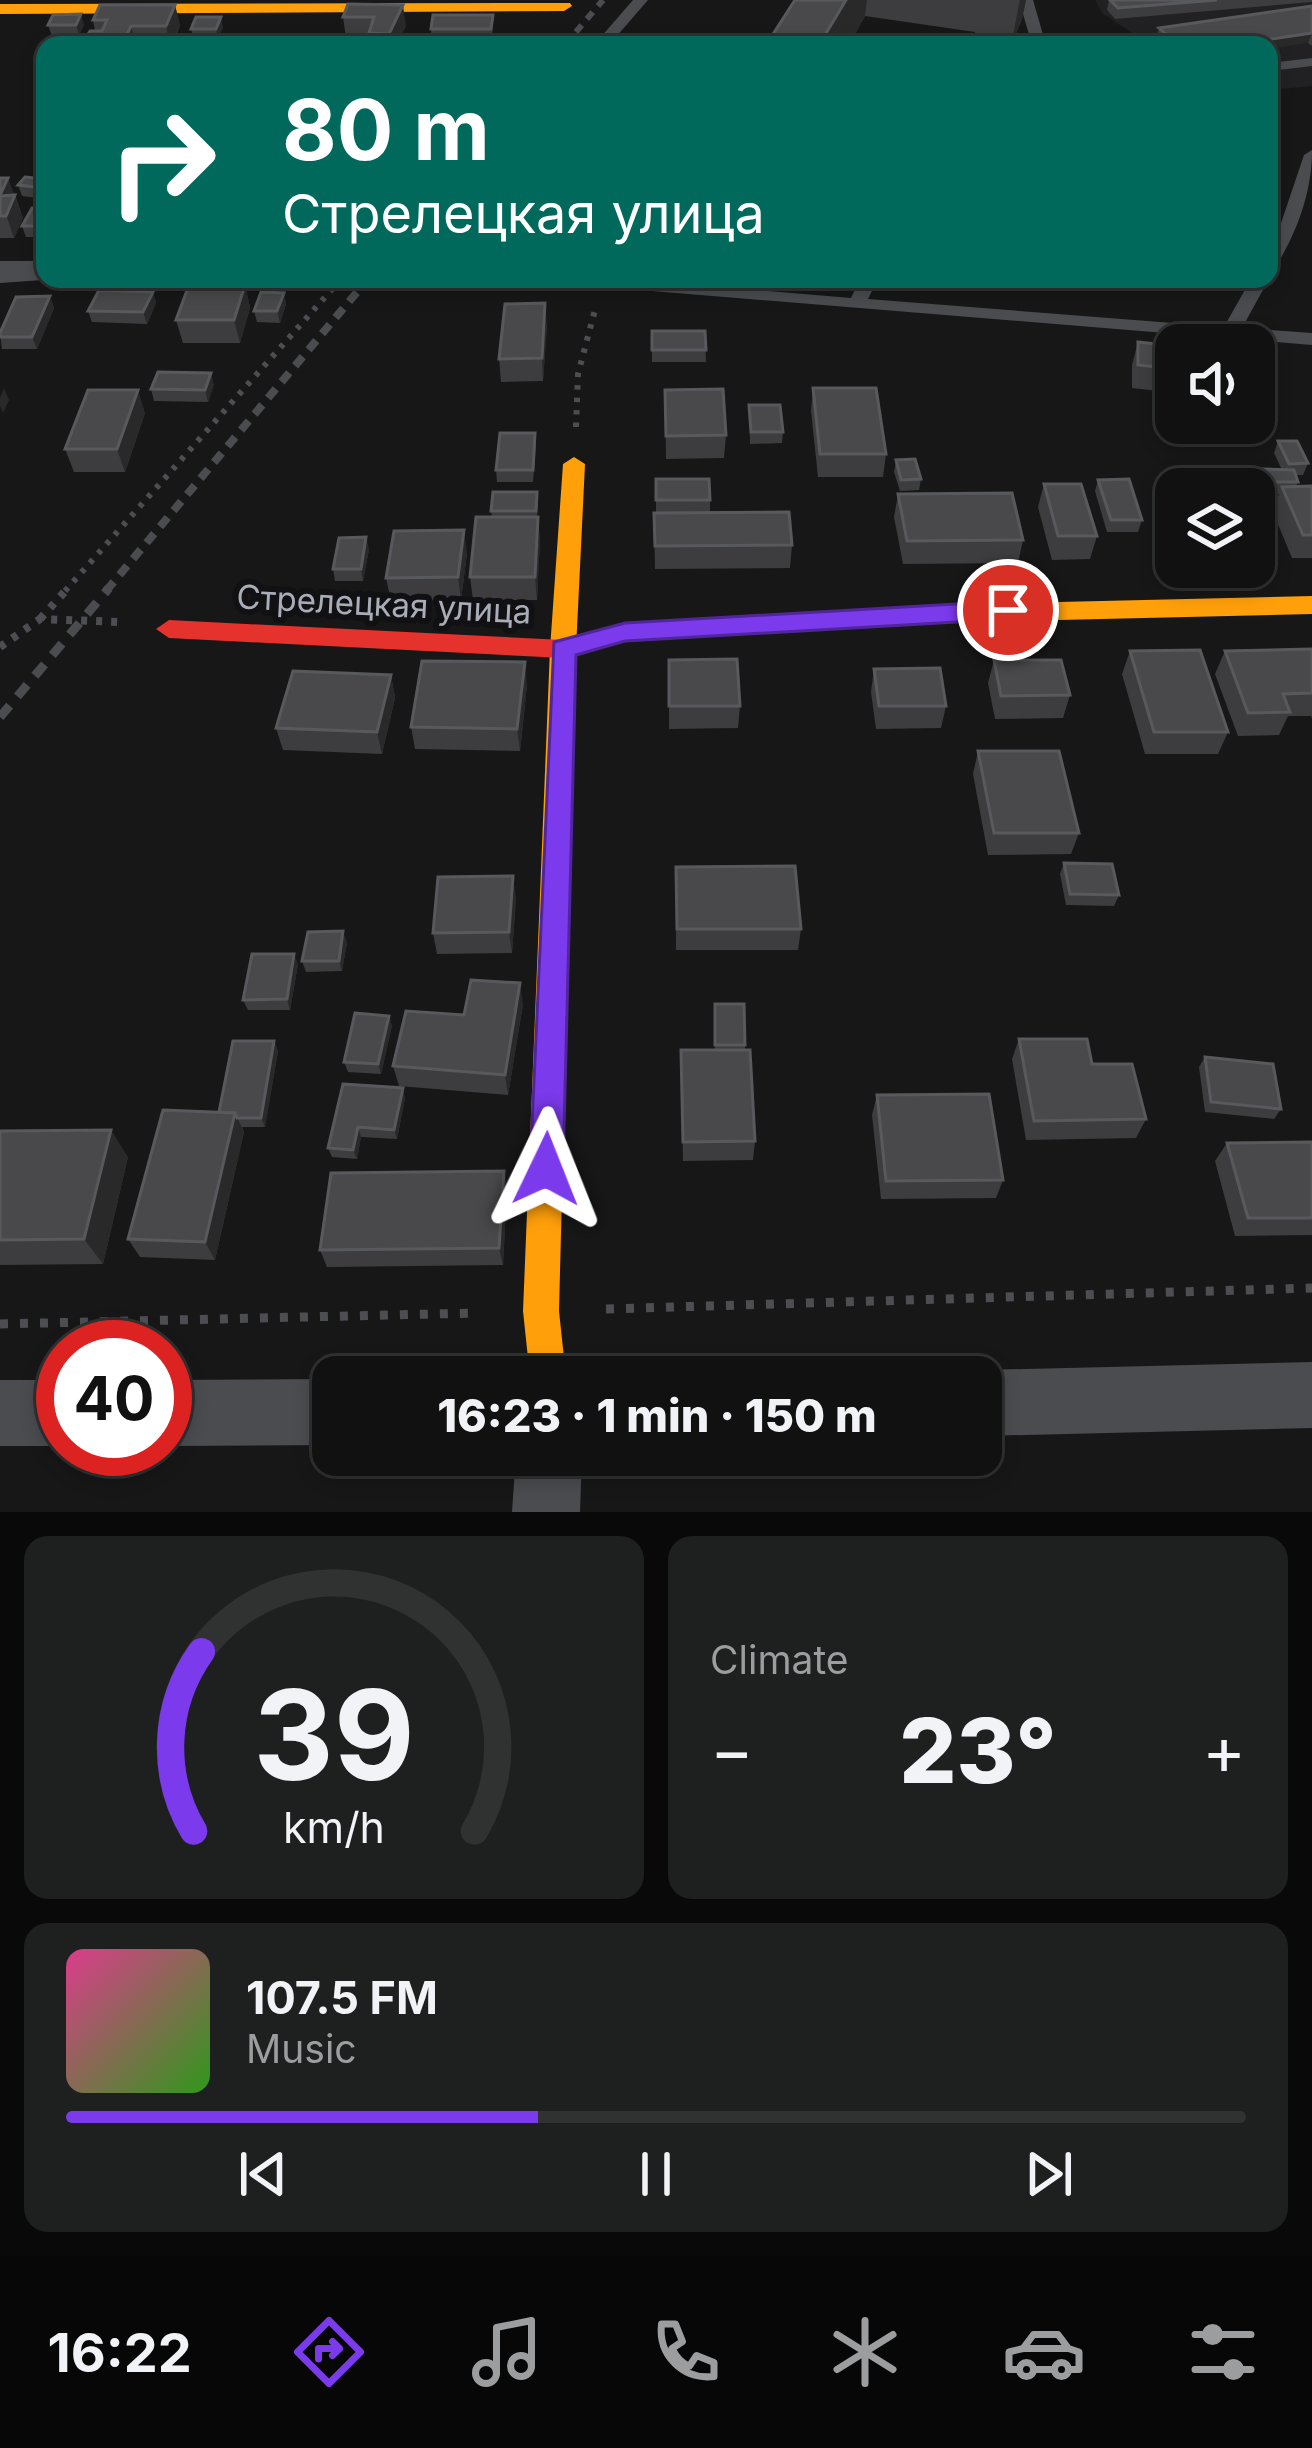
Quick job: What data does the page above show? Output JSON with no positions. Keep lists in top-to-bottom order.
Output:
{
  "streets": {
    "street": ["Стрелецкая улица"]
  },
  "page": {
    "turn": ["80 m", "Стрелецкая улица"],
    "limit": "40",
    "trip": "16:23 · 1 min · 150 m",
    "tile": "Climate",
    "heat": ["−", "23°", "+"],
    "song": ["107.5 FM", "Music"],
    "tabs": "16:22",
    "gauge": ["39", "km/h"]
  }
}
